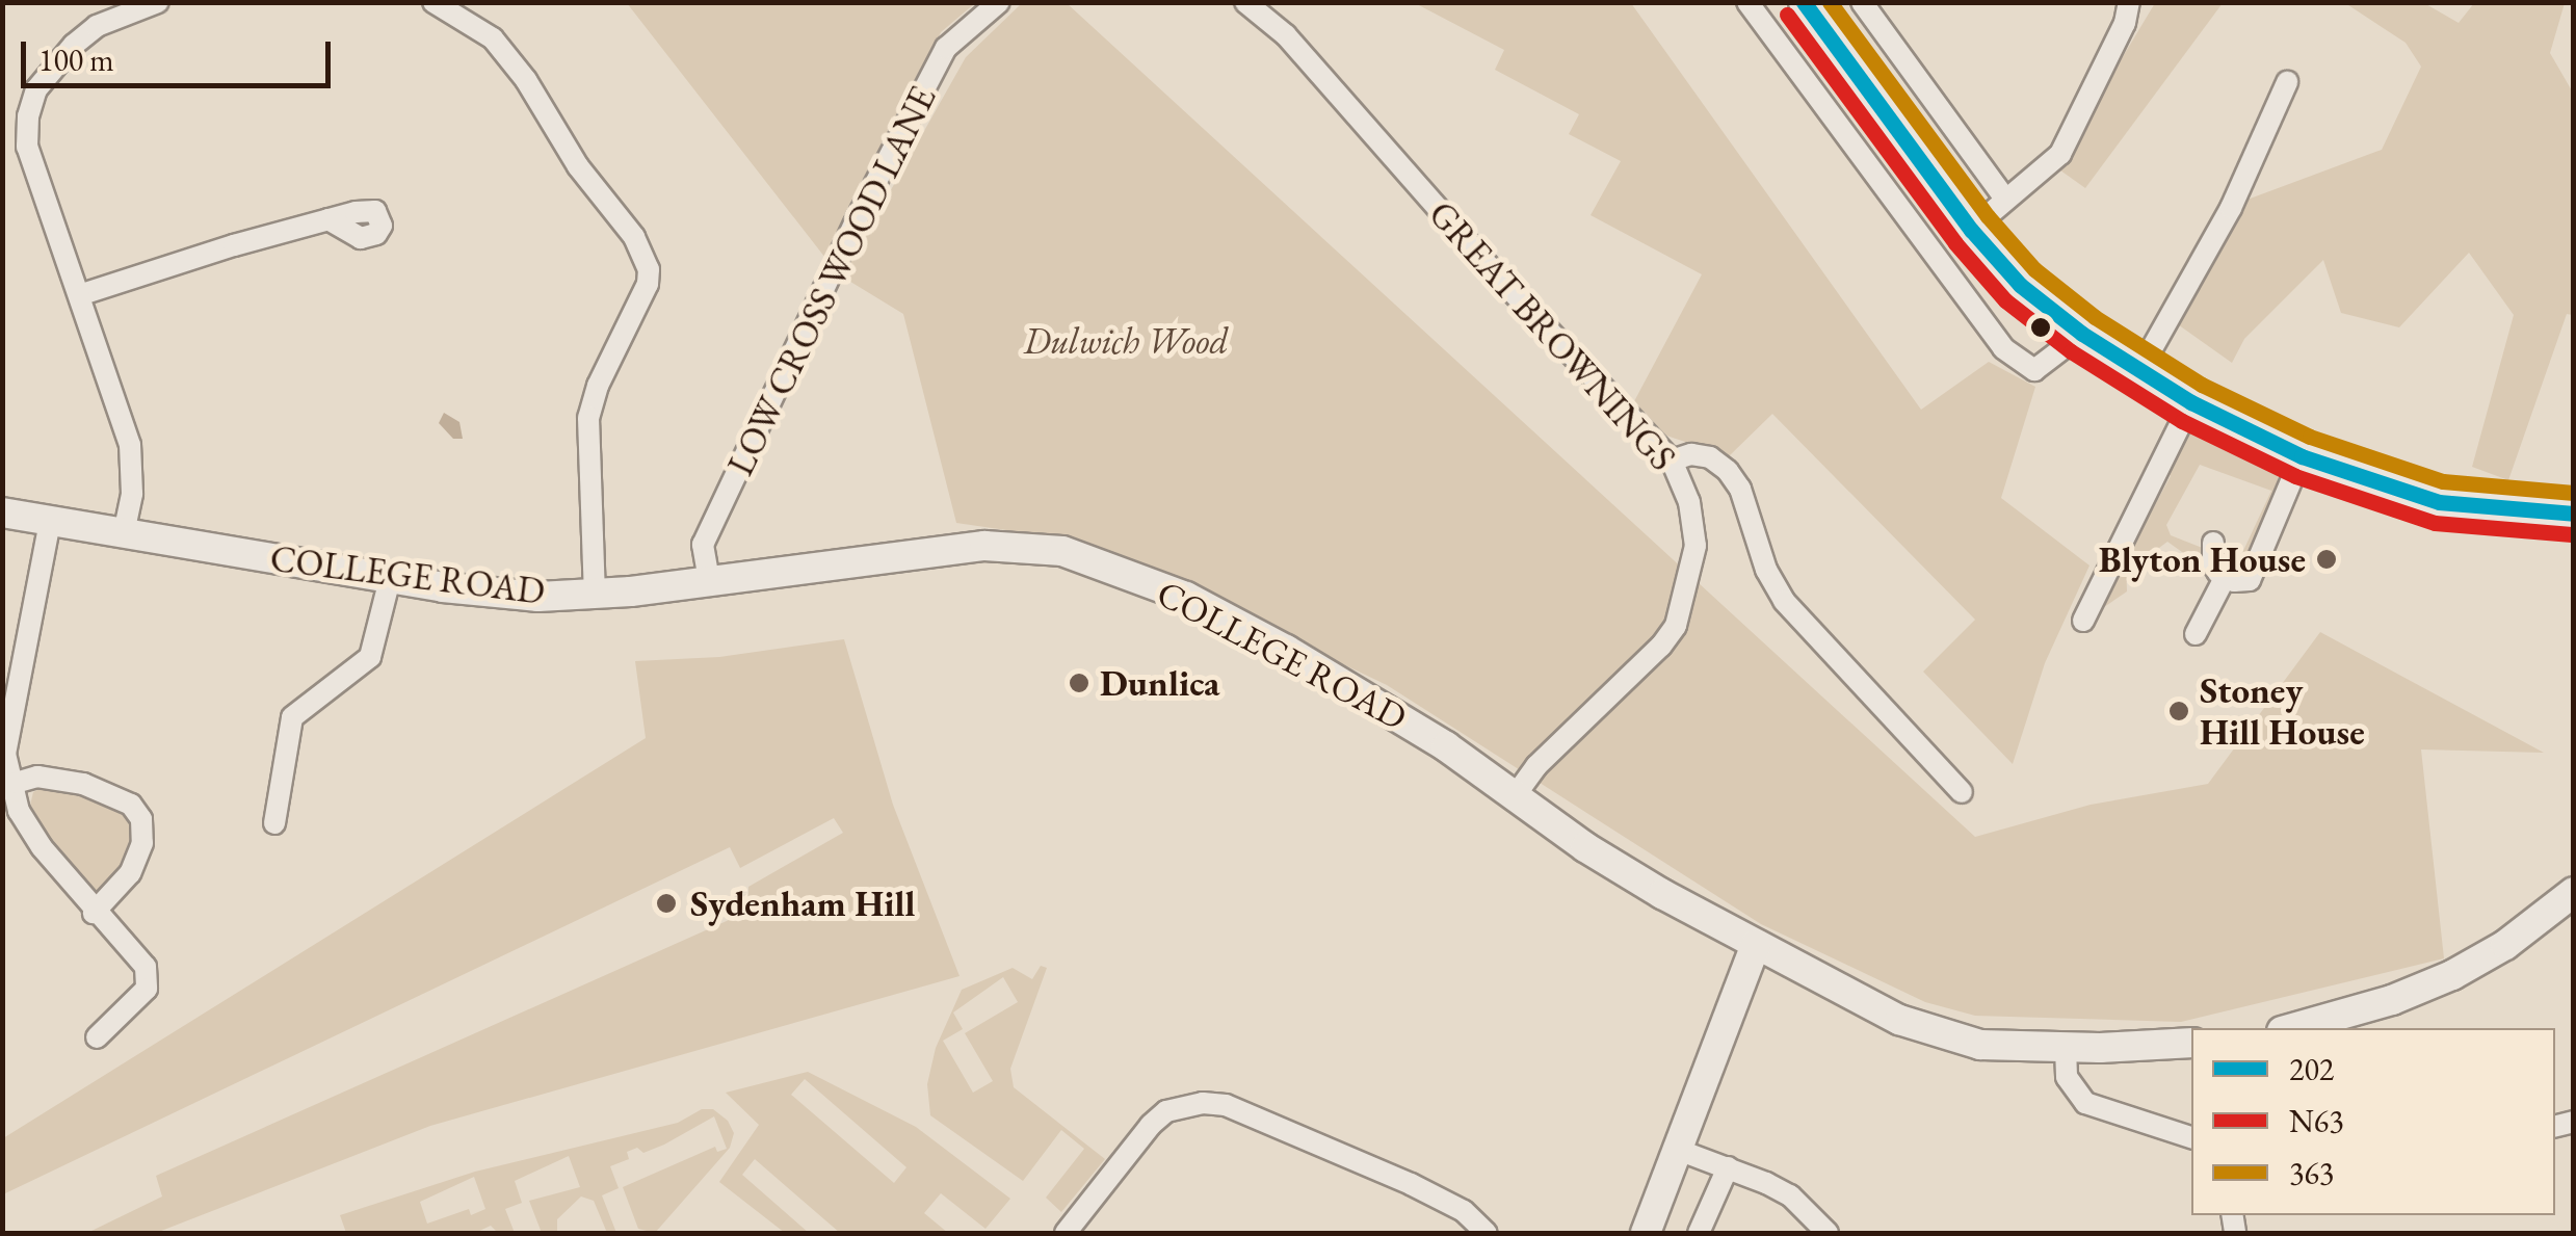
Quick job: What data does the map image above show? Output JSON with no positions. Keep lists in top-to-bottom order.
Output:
{
  "streets": {
    "street": ["LOW CROSS WOOD LANE", "GREAT BROWNINGS", "COLLEGE ROAD"]
  },
  "crossings": [
    ["LOW CROSS WOOD LANE", "COLLEGE ROAD"],
    ["GREAT BROWNINGS", "COLLEGE ROAD"]
  ],
  "parks": ["Dulwich Wood"],
  "places": [
    "Blyton House",
    "Dunlica",
    "Stoney Hill House",
    "Sydenham Hill"
  ],
  "lines": ["transit line 202", "transit line 363", "transit line N63"],
  "legend": ["202", "N63", "363"],
  "scale_bar": "100 m"
}
